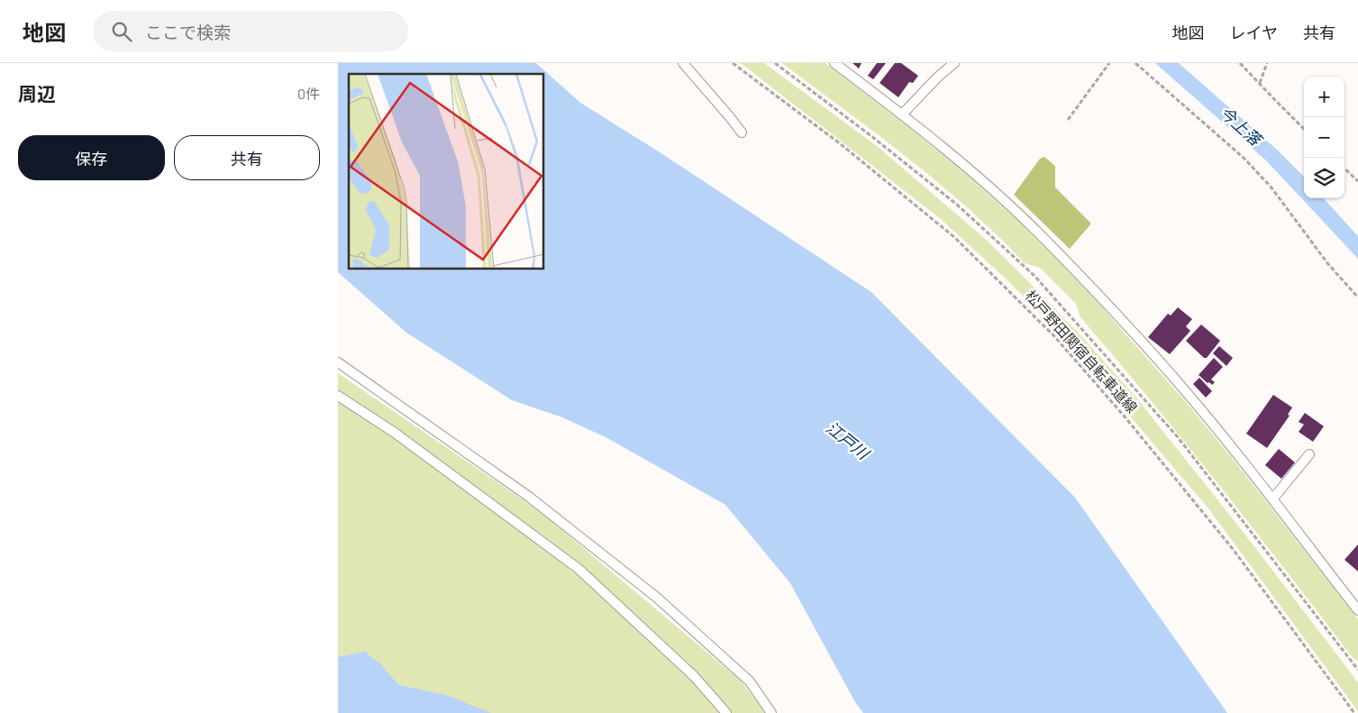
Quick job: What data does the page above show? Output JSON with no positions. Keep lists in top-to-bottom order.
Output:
{
  "streets": {
    "path": ["松戸野田関宿自転車道線"]
  },
  "water": ["今上落", "江戸川"],
  "page": {
    "header": "地図",
    "search": "ここで検索",
    "nav": ["地図", "レイヤ", "共有"],
    "heading": ["周辺", "0件"],
    "map_buttons": ["+", "−"],
    "buttons": ["保存", "共有"]
  }
}
